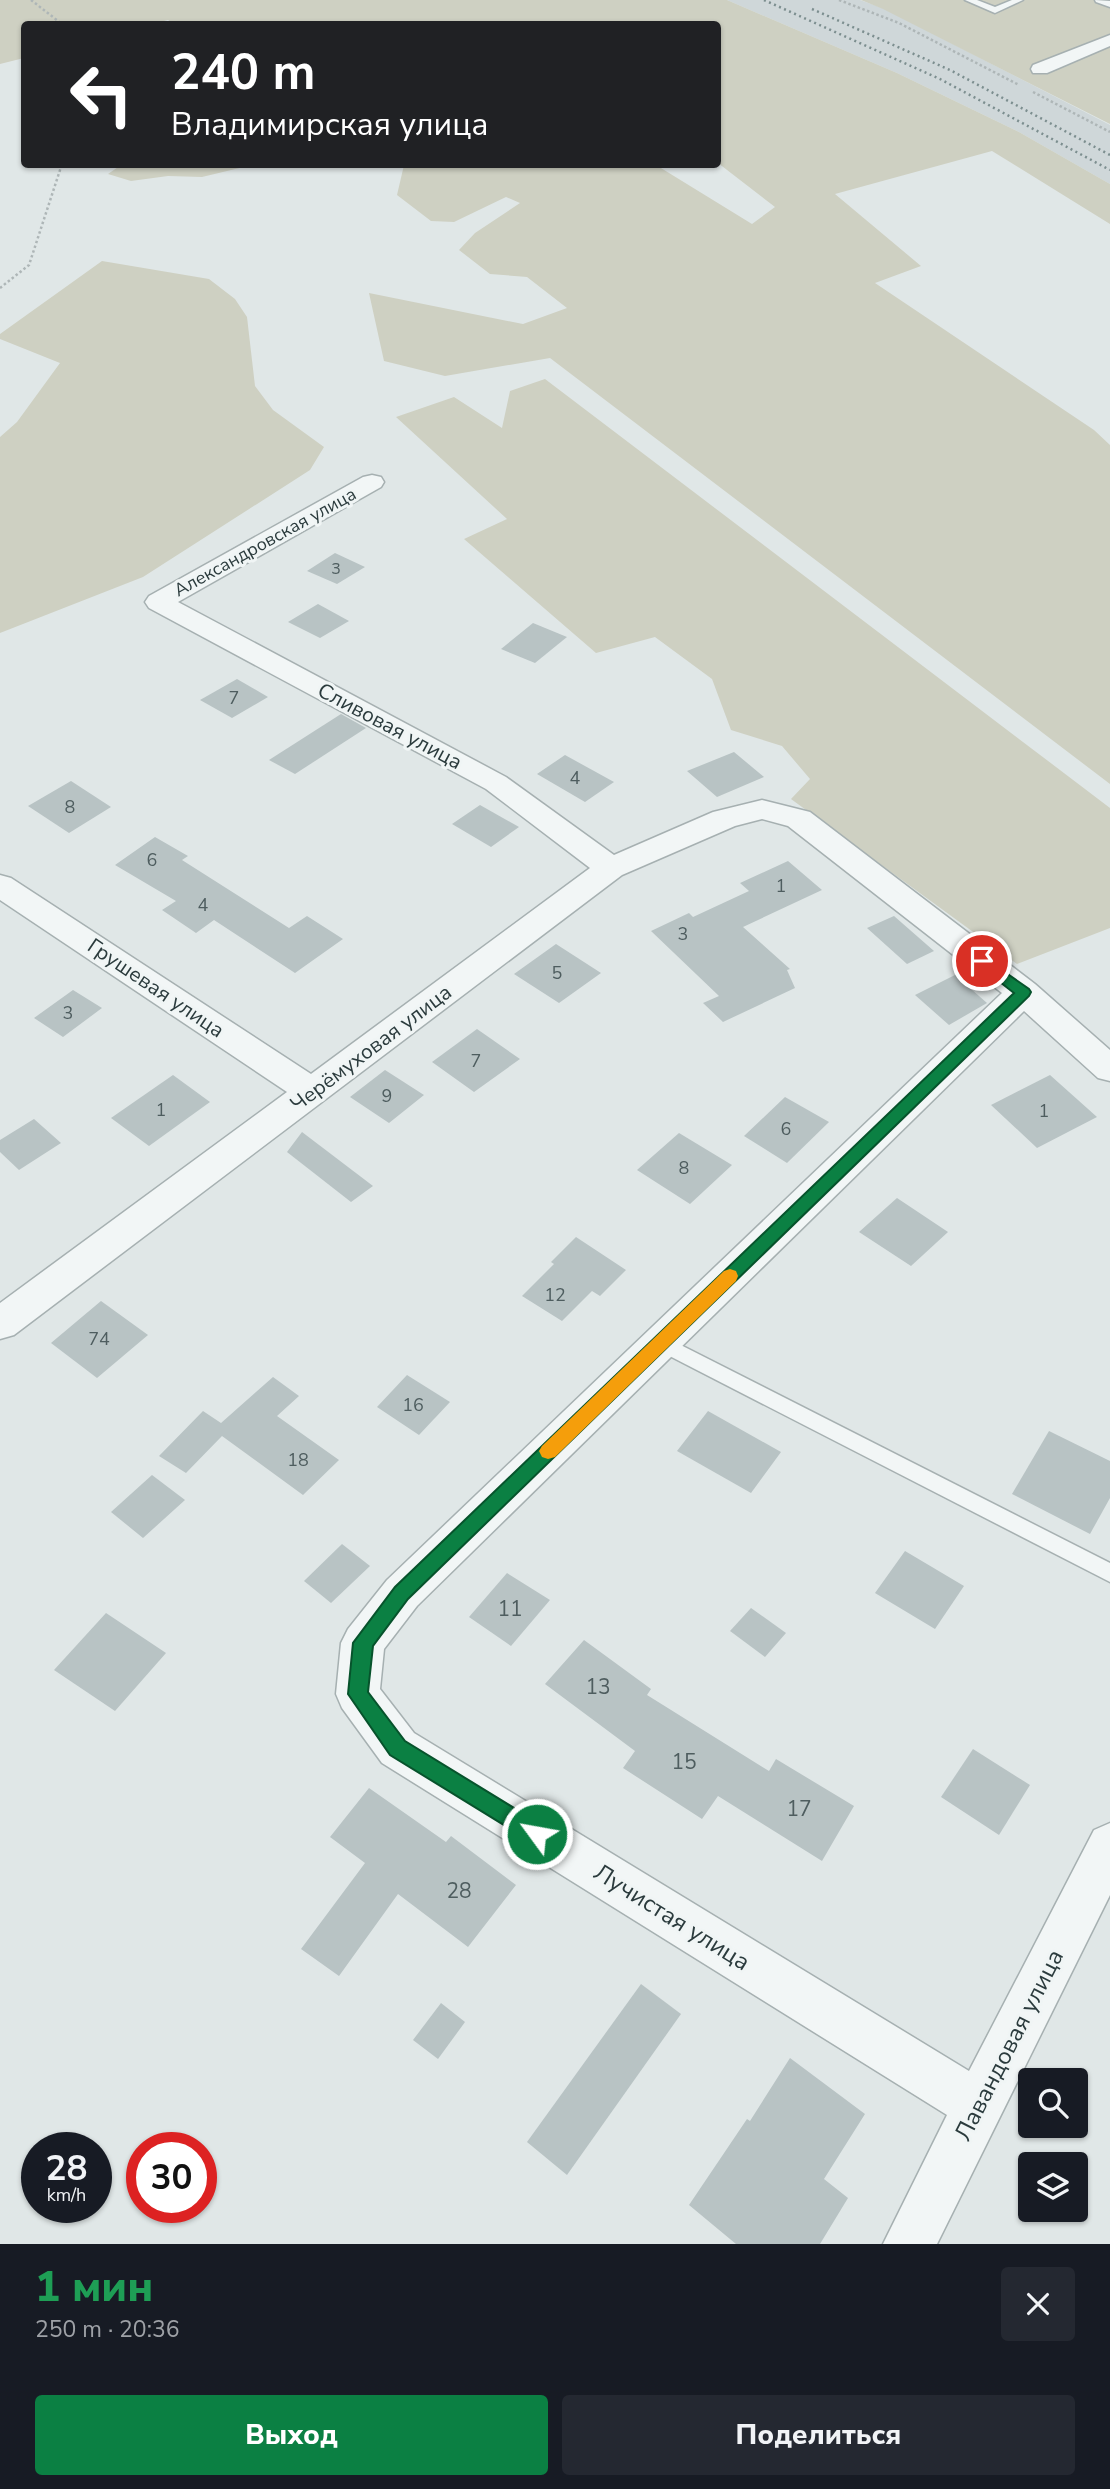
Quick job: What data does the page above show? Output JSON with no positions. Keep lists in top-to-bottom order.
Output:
{
  "streets": {
    "street": [
      "Александровская улица",
      "Сливовая улица",
      "Грушевая улица",
      "Черёмуховая улица",
      "Лучистая улица",
      "Лавандовая улица"
    ]
  },
  "crossings": [
    ["Александровская улица", "Сливовая улица"],
    ["Сливовая улица", "Черёмуховая улица"],
    ["Грушевая улица", "Черёмуховая улица"],
    ["Черёмуховая улица", "Лучистая улица"],
    ["Лучистая улица", "Лавандовая улица"]
  ],
  "house_numbers": [
    "3",
    "7",
    "4",
    "8",
    "6",
    "1",
    "4",
    "3",
    "5",
    "3",
    "7",
    "9",
    "1",
    "1",
    "6",
    "8",
    "12",
    "74",
    "16",
    "18",
    "11",
    "13",
    "15",
    "17",
    "28"
  ],
  "page": {
    "turn": ["240 m", "Владимирская улица"],
    "speed": "28 km/h",
    "limit": "30",
    "heading": ["1 мин", "250 m · 20:36"],
    "buttons": ["Выход", "Поделиться"]
  }
}
